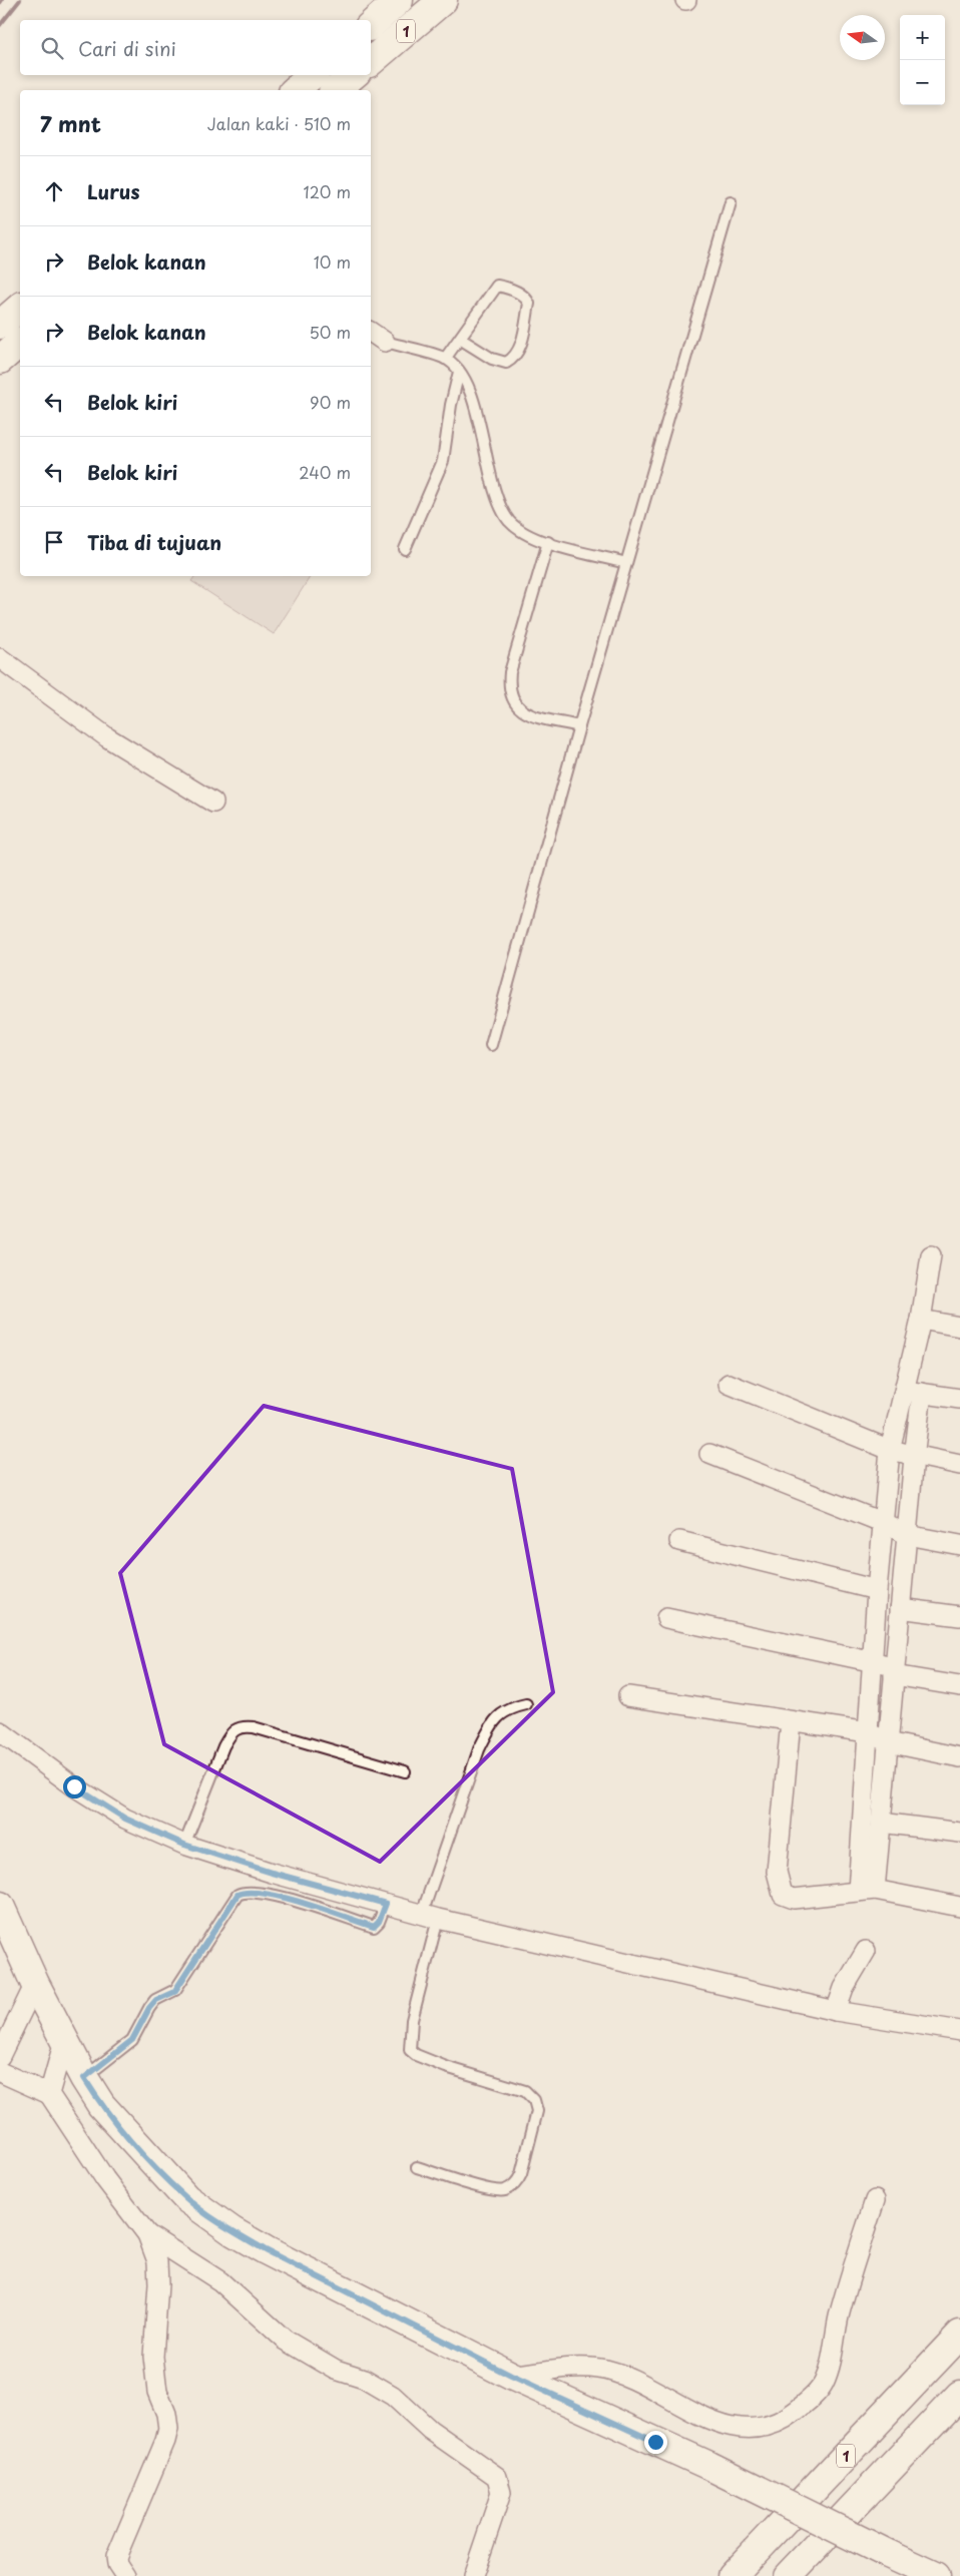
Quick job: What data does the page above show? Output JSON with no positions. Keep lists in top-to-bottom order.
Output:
{
  "streets": {
    "main road": ["1"]
  },
  "north": "left",
  "page": {
    "map_buttons": ["+", "−"],
    "search": "Cari di sini",
    "heading": ["7 mnt", "Jalan kaki · 510 m"],
    "list": [
      ["Lurus", "120 m"],
      ["Belok kanan", "10 m"],
      ["Belok kanan", "50 m"],
      ["Belok kiri", "90 m"],
      ["Belok kiri", "240 m"],
      "Tiba di tujuan"
    ]
  }
}
